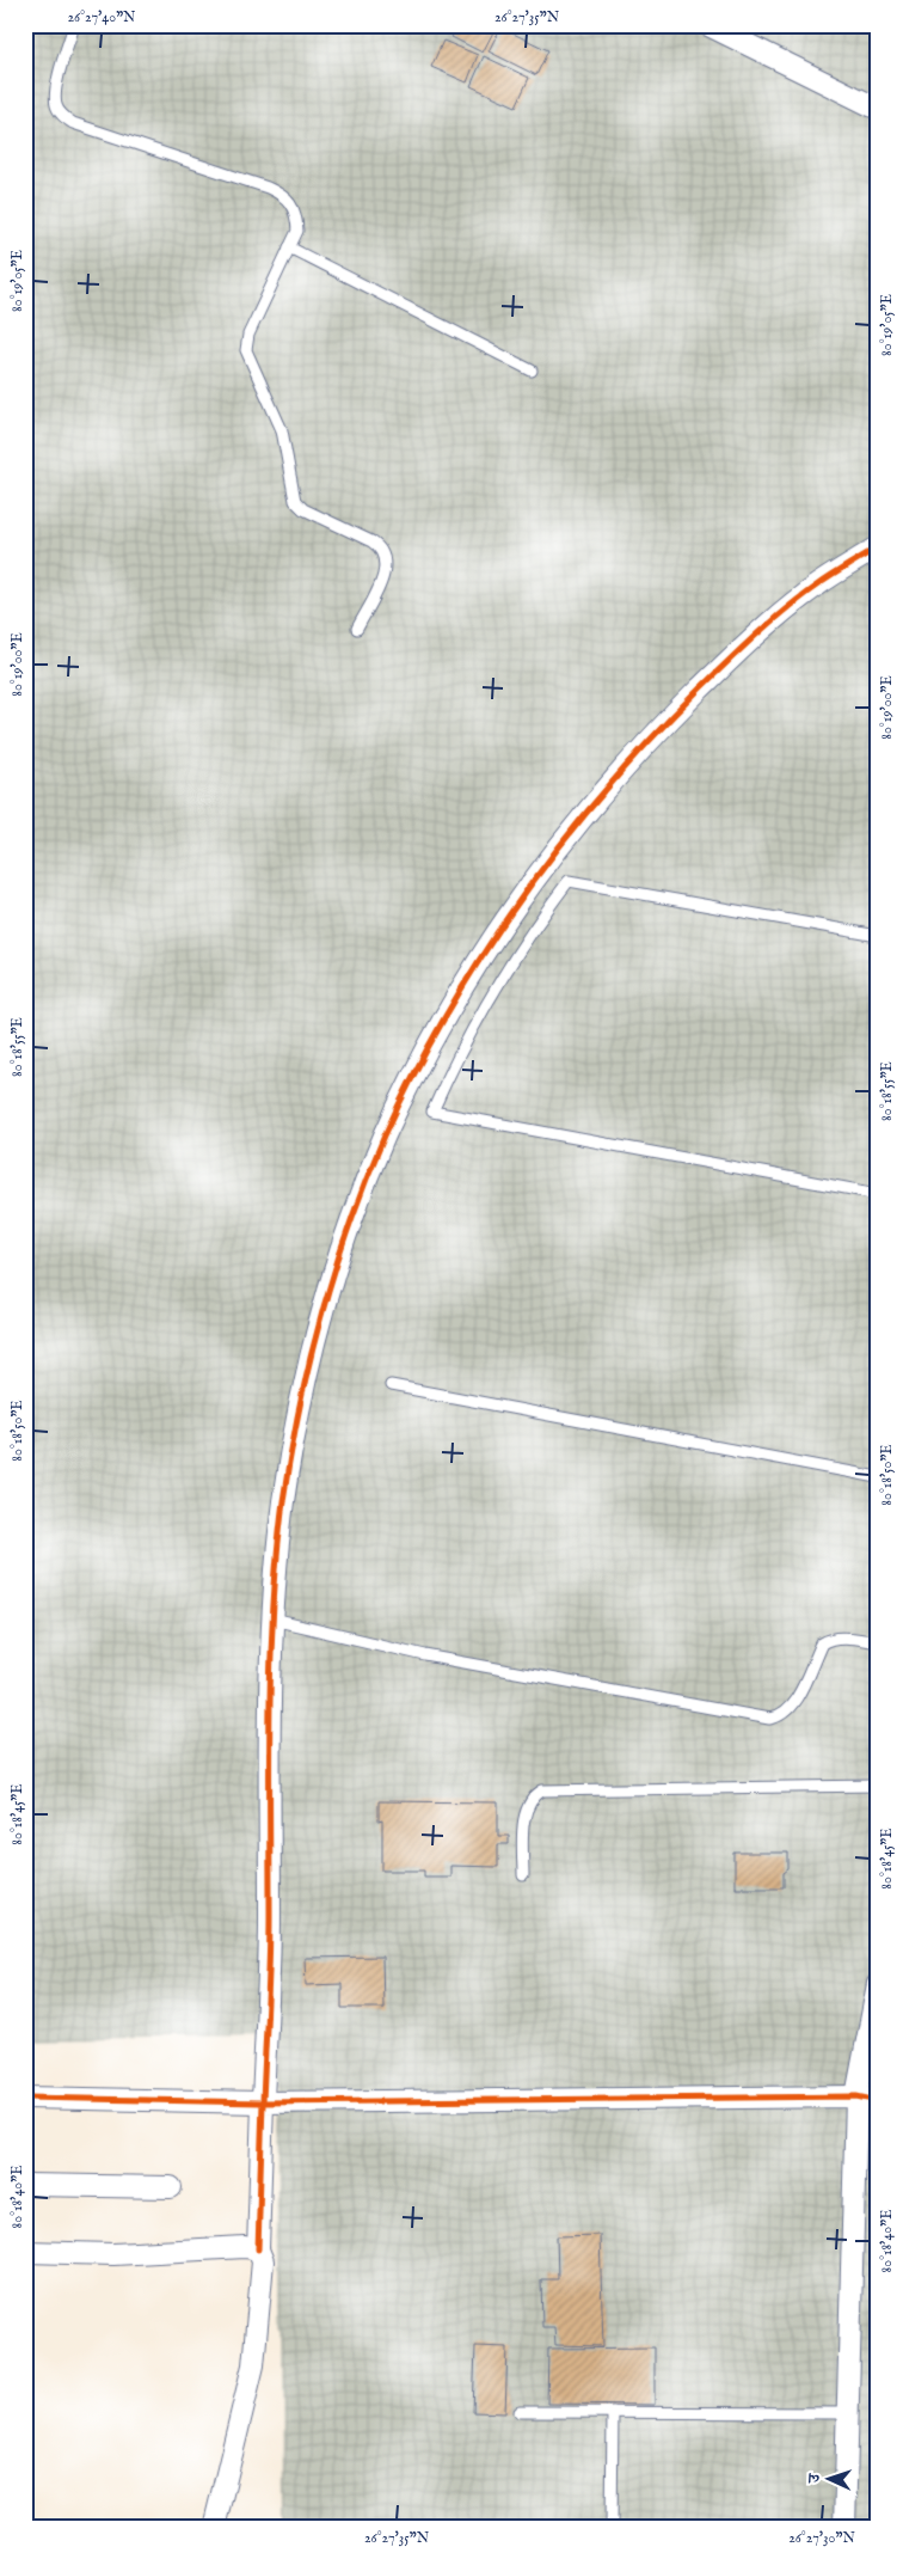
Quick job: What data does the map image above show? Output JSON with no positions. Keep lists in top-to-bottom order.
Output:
{
  "north": "left",
  "coordinates": [
    "26°27'40\"N",
    "26°27'35\"N",
    "80°19'05\"E",
    "80°19'00\"E",
    "80°18'55\"E",
    "80°18'50\"E",
    "80°18'45\"E",
    "80°18'40\"E",
    "26°27'30\"N"
  ]
}
